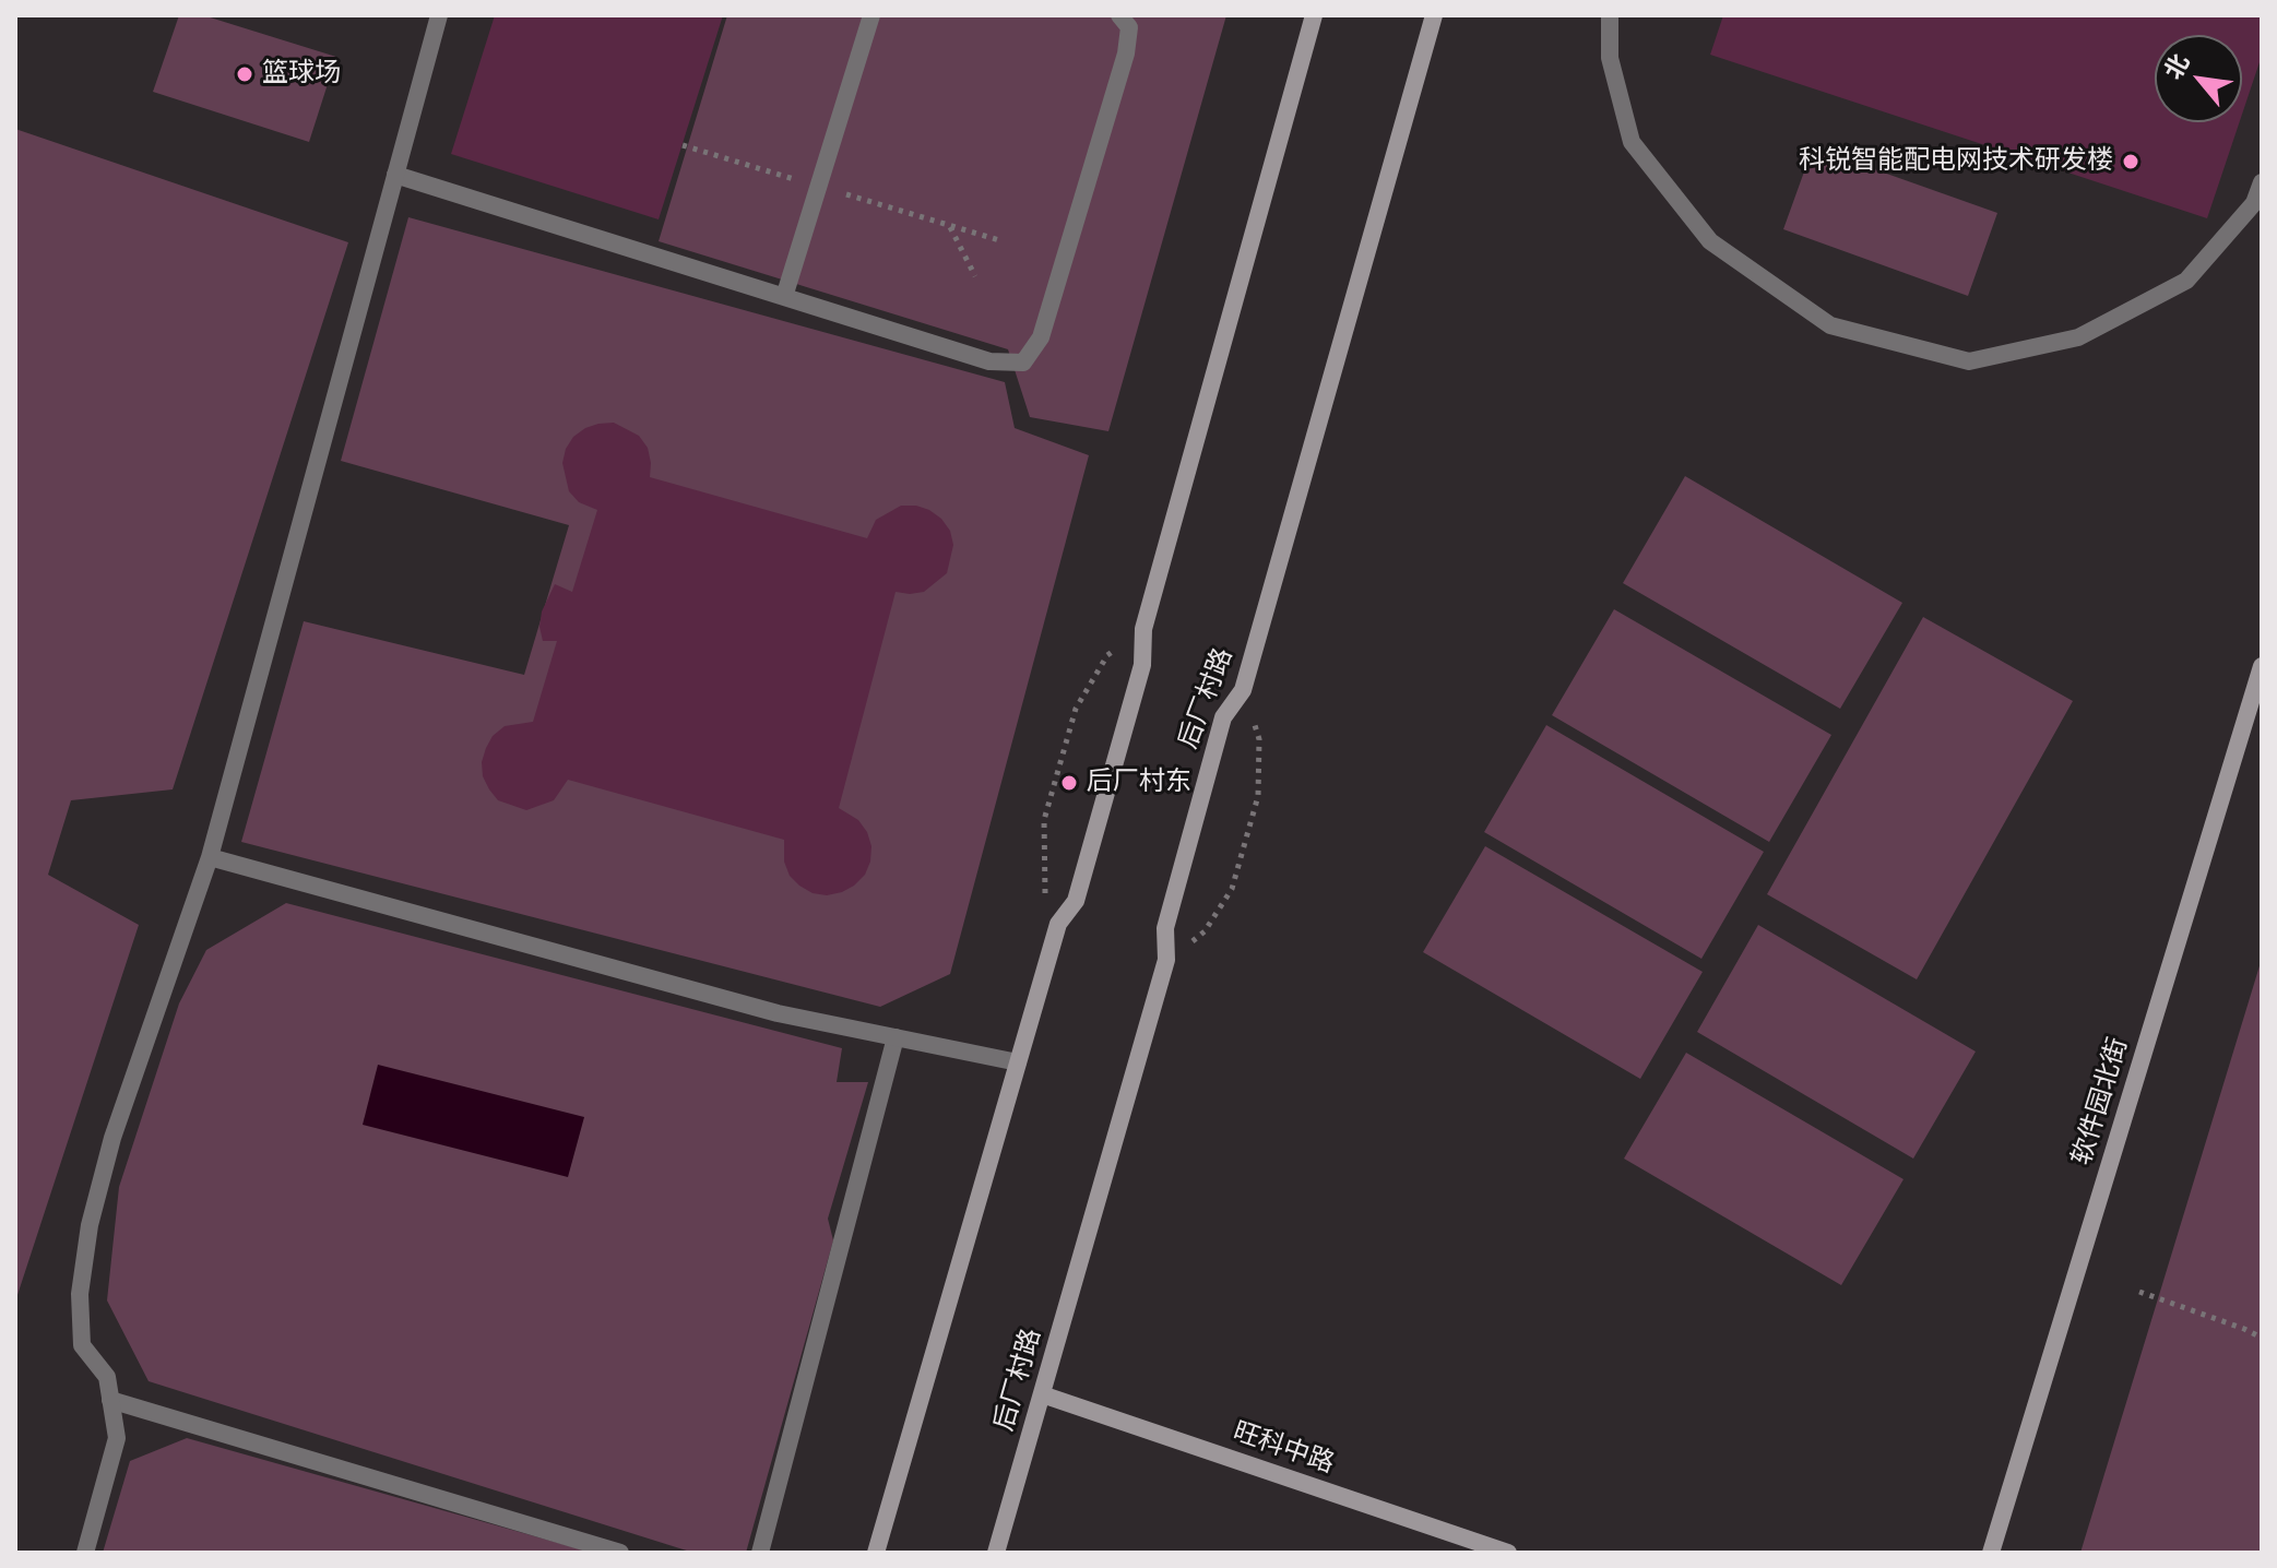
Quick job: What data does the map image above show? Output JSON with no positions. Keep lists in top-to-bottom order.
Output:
{
  "streets": {
    "main road": ["后厂村路", "软件园北街", "旺科中路"]
  },
  "crossings": [
    ["后厂村路", "旺科中路"]
  ],
  "places": ["篮球场", "科锐智能配电网技术研发楼", "后厂村东"],
  "north": "top left"
}
